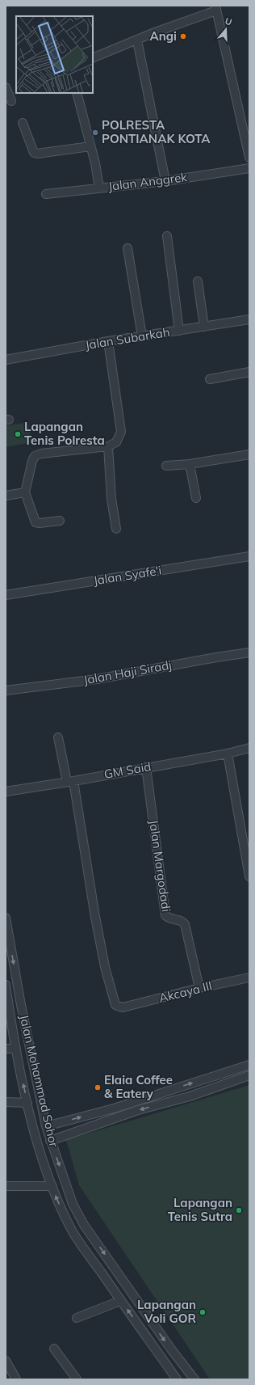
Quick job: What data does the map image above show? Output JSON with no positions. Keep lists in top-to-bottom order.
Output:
{
  "streets": {
    "street": [
      "Jalan Anggrek",
      "Jalan Subarkah",
      "Jalan Syafe'i",
      "Jalan Haji Siradj",
      "GM Said",
      "Jalan Margodadi",
      "Akcaya III",
      "Jalan Mohammad Sohor"
    ]
  },
  "crossings": [
    ["GM Said", "Jalan Margodadi"],
    ["GM Said", "Akcaya III"],
    ["Jalan Margodadi", "Akcaya III"]
  ],
  "places": [
    "Angi",
    "POLRESTA PONTIANAK KOTA",
    "Lapangan Tenis Polresta",
    "Elaia Coffee & Eatery",
    "Lapangan Tenis Sutra",
    "Lapangan Voli GOR"
  ],
  "north": "top"
}
